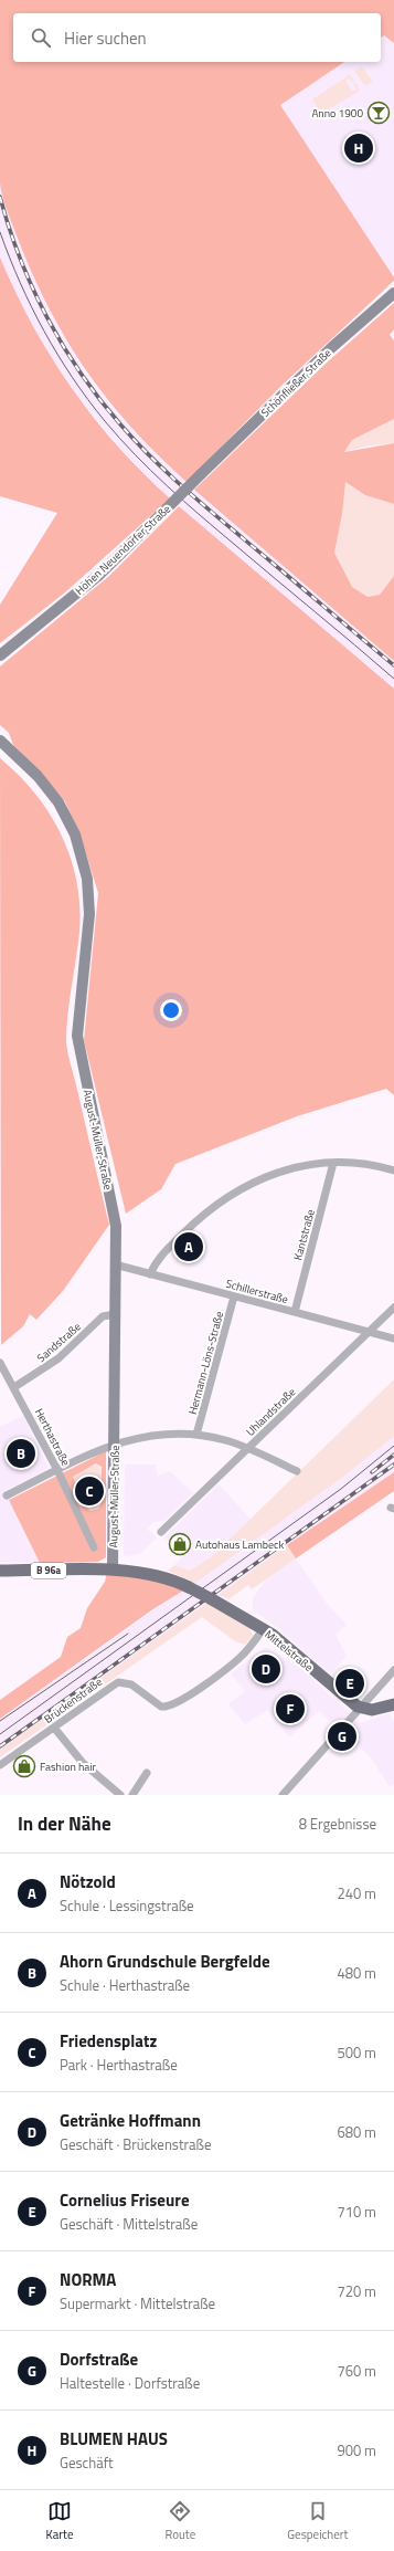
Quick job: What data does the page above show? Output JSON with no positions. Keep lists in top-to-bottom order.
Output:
{
  "streets": {
    "main road": [
      "Schönfließer Straße",
      "Hohen Neuendorfer Straße",
      "August-Müller-Straße",
      "B 96a",
      "Mittelstraße"
    ],
    "street": [
      "Kantstraße",
      "Schillerstraße",
      "Sandstraße",
      "Hermann-Löns-Straße",
      "Uhlandstraße",
      "Herthastraße",
      "Brückenstraße"
    ]
  },
  "crossings": [
    ["Schönfließer Straße", "Hohen Neuendorfer Straße"],
    ["August-Müller-Straße", "Schillerstraße"],
    ["August-Müller-Straße", "Sandstraße"],
    ["August-Müller-Straße", "B 96a"],
    ["August-Müller-Straße", "Mittelstraße"],
    ["Kantstraße", "Schillerstraße"],
    ["Schillerstraße", "Hermann-Löns-Straße"],
    ["Schillerstraße", "Uhlandstraße"],
    ["Sandstraße", "Herthastraße"],
    ["B 96a", "Mittelstraße"],
    ["Mittelstraße", "Brückenstraße"]
  ],
  "places": {
    "bar": ["Anno 1900"],
    "shop": ["Autohaus Lambeck", "Fashion hair"]
  },
  "page": {
    "search": "Hier suchen",
    "pins": [
      "H",
      "A",
      "B",
      "C",
      "D",
      "E",
      "F",
      "G"
    ],
    "heading": ["In der Nähe", "8 Ergebnisse"],
    "list": [
      {
        "mark": "A",
        "name": "Nötzold",
        "note": "Schule · Lessingstraße",
        "value": "240 m"
      },
      {
        "mark": "B",
        "name": "Ahorn Grundschule Bergfelde",
        "note": "Schule · Herthastraße",
        "value": "480 m"
      },
      {
        "mark": "C",
        "name": "Friedensplatz",
        "note": "Park · Herthastraße",
        "value": "500 m"
      },
      {
        "mark": "D",
        "name": "Getränke Hoffmann",
        "note": "Geschäft · Brückenstraße",
        "value": "680 m"
      },
      {
        "mark": "E",
        "name": "Cornelius Friseure",
        "note": "Geschäft · Mittelstraße",
        "value": "710 m"
      },
      {
        "mark": "F",
        "name": "NORMA",
        "note": "Supermarkt · Mittelstraße",
        "value": "720 m"
      },
      {
        "mark": "G",
        "name": "Dorfstraße",
        "note": "Haltestelle · Dorfstraße",
        "value": "760 m"
      },
      {
        "mark": "H",
        "name": "BLUMEN HAUS",
        "note": "Geschäft",
        "value": "900 m"
      }
    ],
    "nav": ["Karte", "Route", "Gespeichert"]
  }
}
